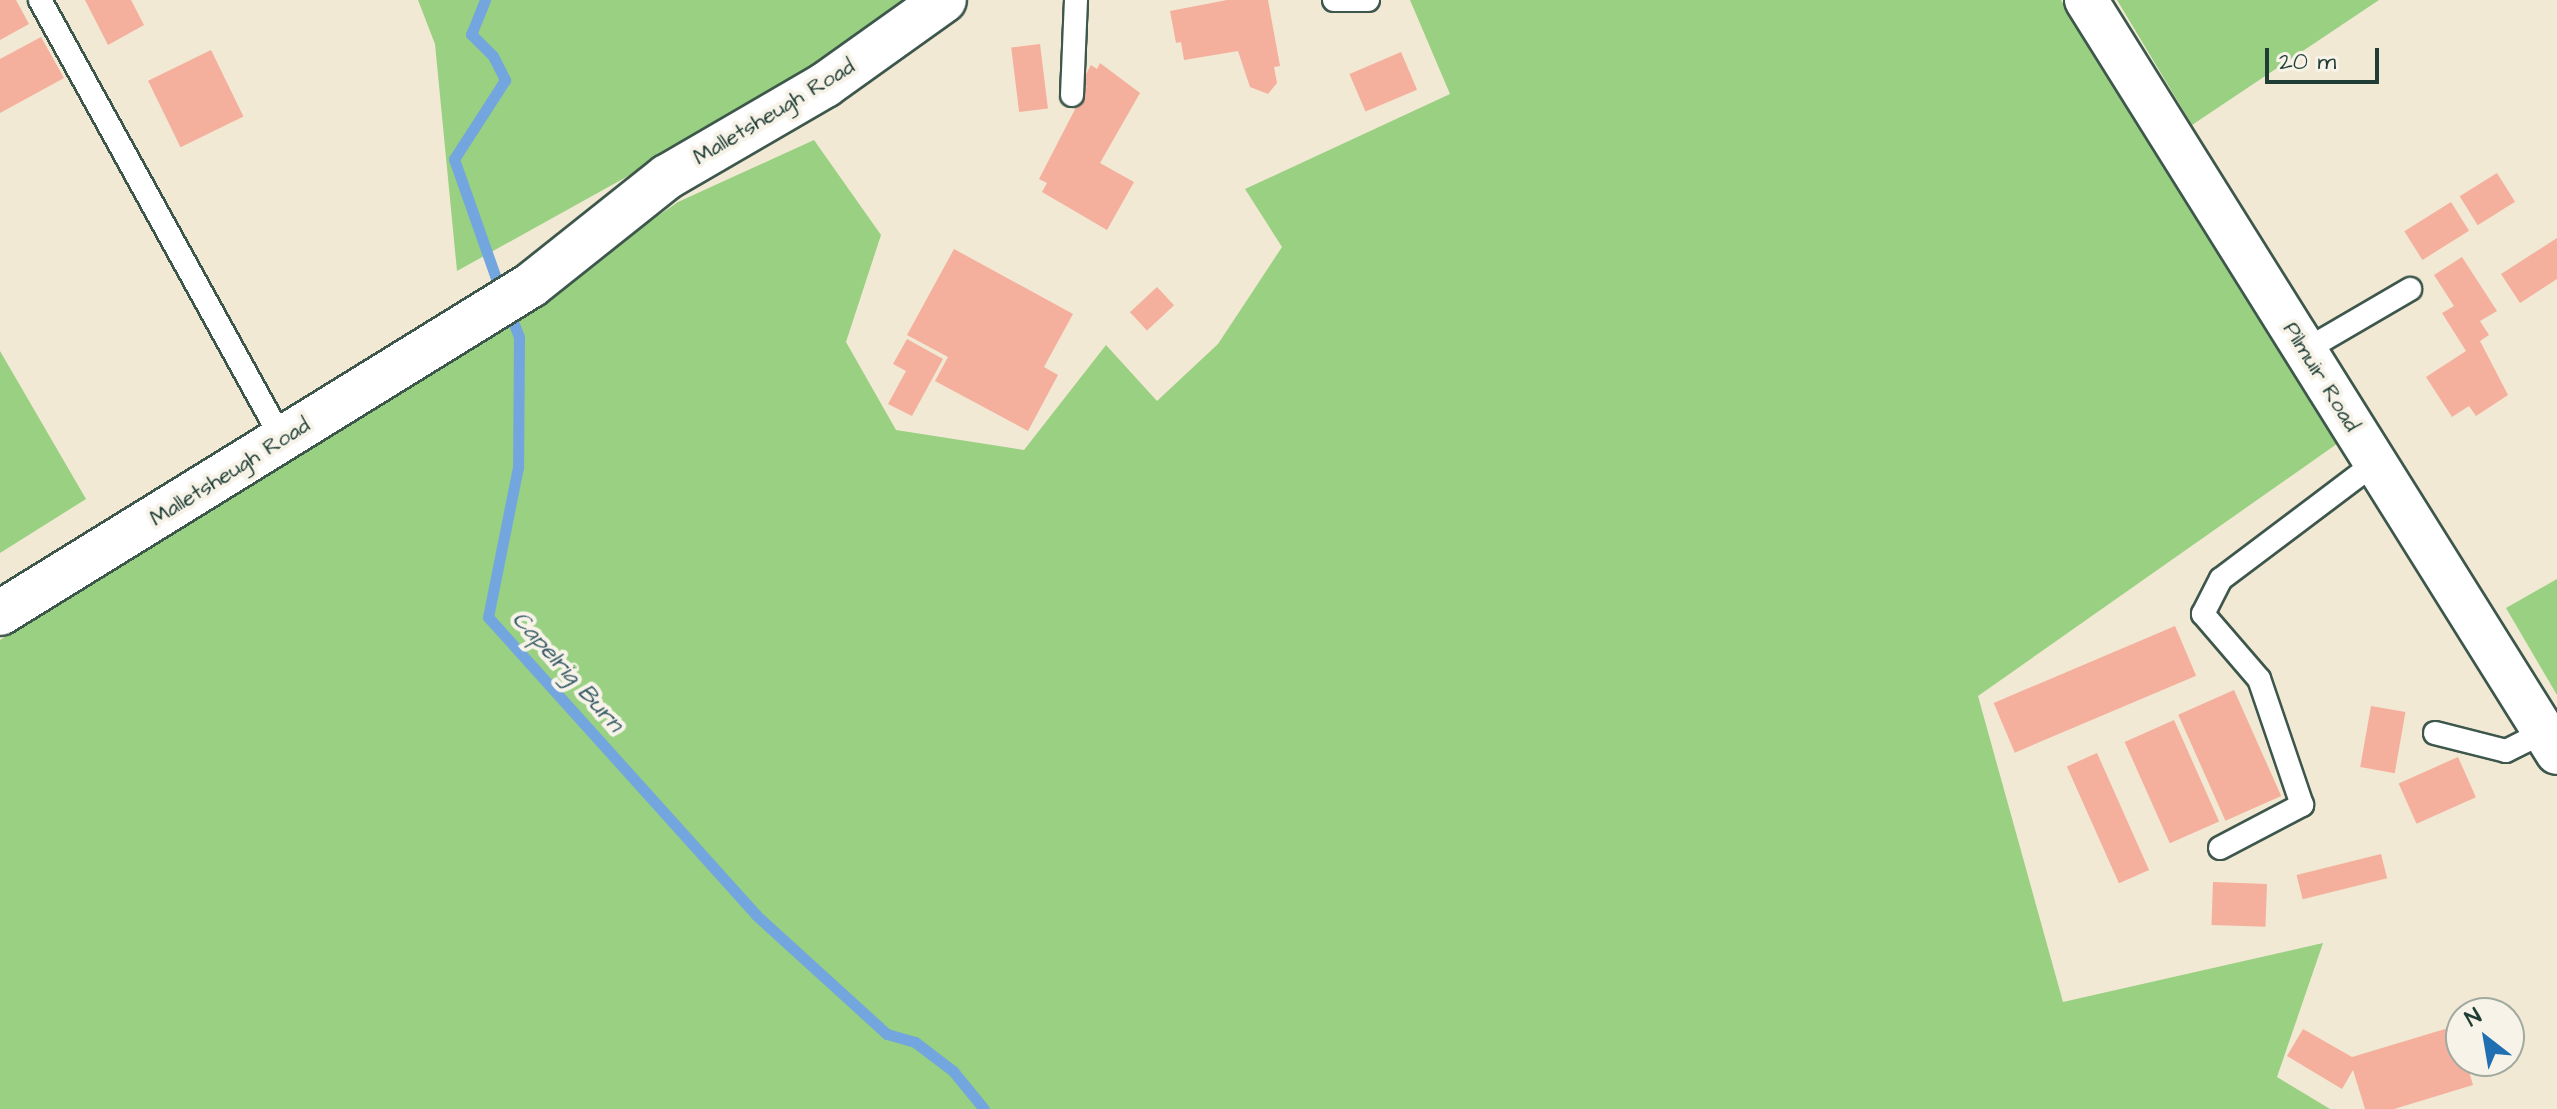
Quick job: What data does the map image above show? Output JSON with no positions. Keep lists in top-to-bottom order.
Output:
{
  "streets": {
    "street": ["Malletsheugh Road", "Pilmuir Road"]
  },
  "water": ["Capelrig Burn"],
  "scale_bar": "20 m",
  "north": "top left"
}
